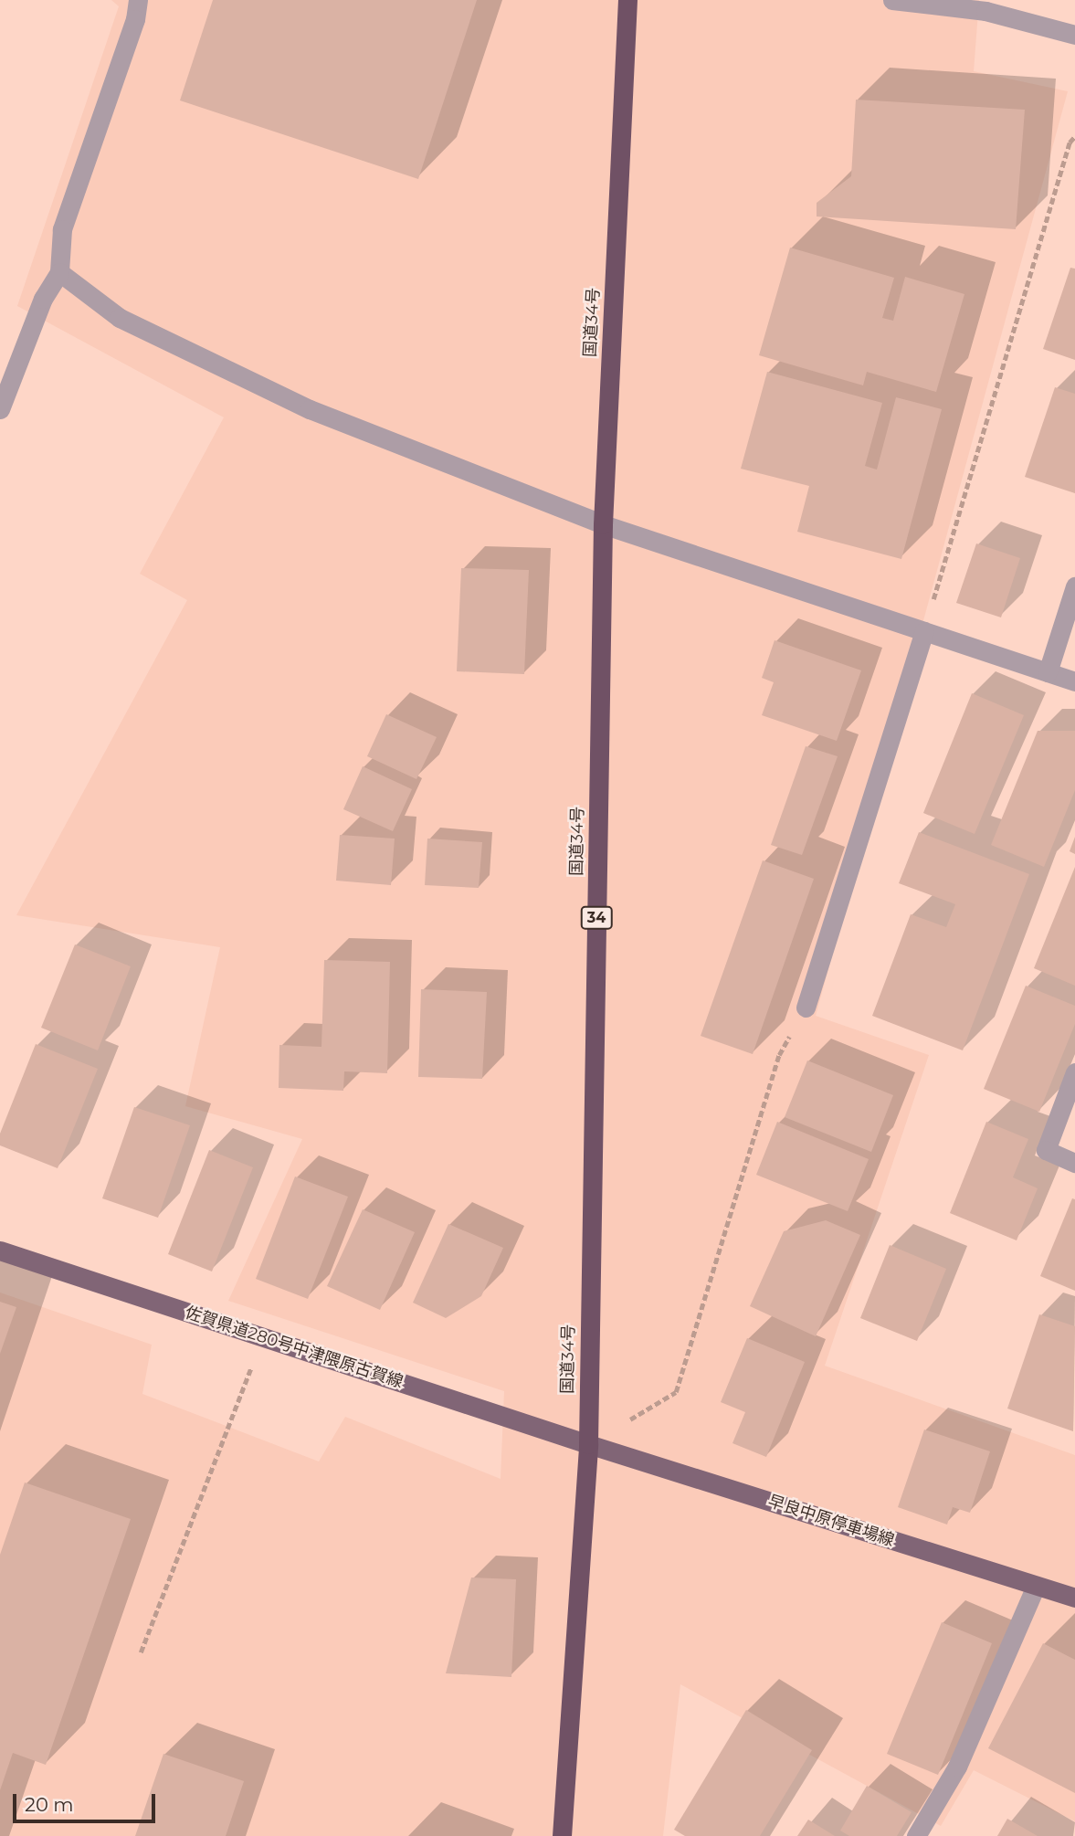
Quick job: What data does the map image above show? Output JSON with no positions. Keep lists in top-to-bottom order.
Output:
{
  "streets": {
    "highway": ["国道34号", "34"],
    "main road": ["佐賀県道280号中津隈原古賀線", "早良中原停車場線"]
  },
  "crossings": [
    ["国道34号", "佐賀県道280号中津隈原古賀線"],
    ["国道34号", "早良中原停車場線"],
    ["佐賀県道280号中津隈原古賀線", "早良中原停車場線"]
  ],
  "scale_bar": "20 m"
}
